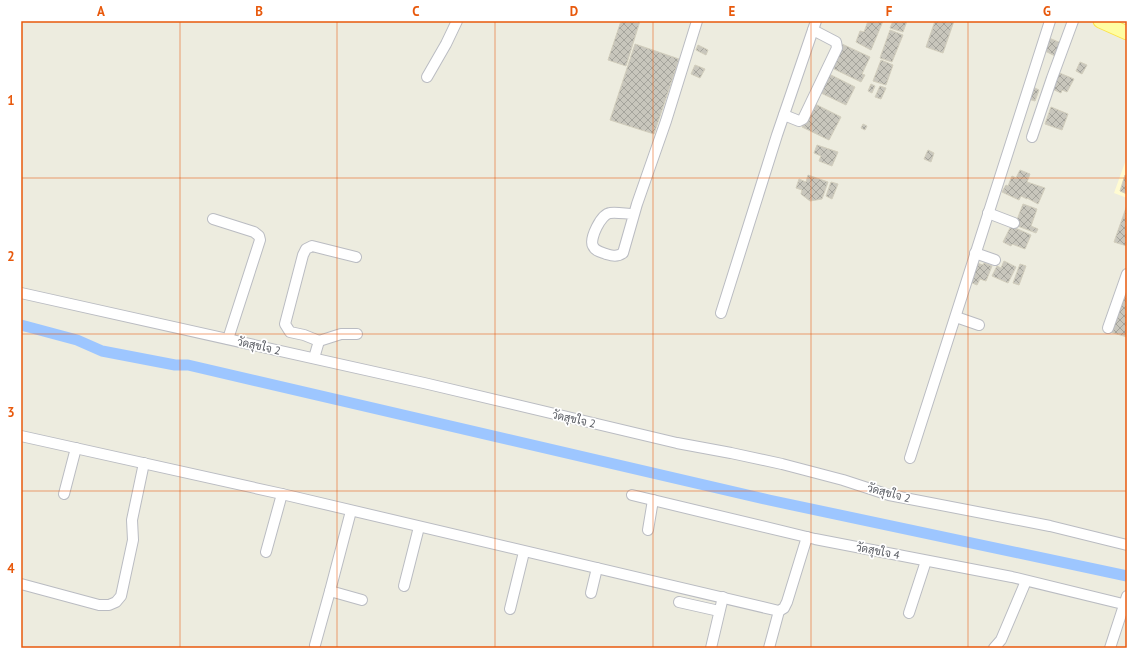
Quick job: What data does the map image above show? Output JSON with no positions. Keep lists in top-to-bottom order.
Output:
{
  "streets": {
    "street": ["วัดสุขใจ 2", "วัดสุขใจ 4"]
  },
  "grid": {
    "columns": [
      "A",
      "B",
      "C",
      "D",
      "E",
      "F",
      "G"
    ],
    "rows": [
      "1",
      "2",
      "3",
      "4"
    ]
  }
}
